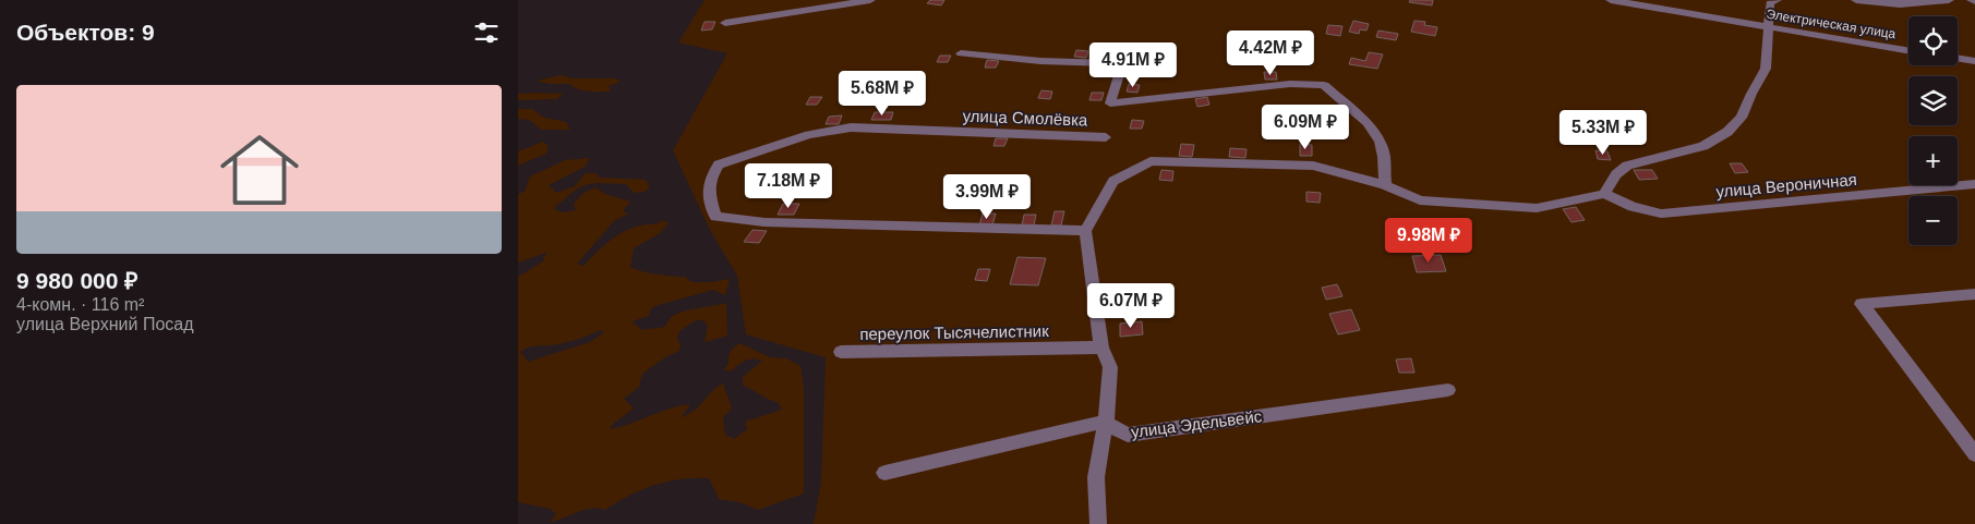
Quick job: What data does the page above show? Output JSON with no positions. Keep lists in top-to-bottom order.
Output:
{
  "streets": {
    "street": [
      "Электрическая улица",
      "улица Смолёвка",
      "улица Вероничная",
      "переулок Тысячелистник",
      "улица Эдельвейс"
    ]
  },
  "page": {
    "heading": "Объектов: 9",
    "map_buttons": ["+", "−"],
    "price": [
      "4.42M ₽",
      "4.91M ₽",
      "5.68M ₽",
      "6.09M ₽",
      "5.33M ₽",
      "7.18M ₽",
      "3.99M ₽",
      "9.98M ₽",
      "6.07M ₽"
    ],
    "list": [
      {
        "name": "9 980 000 ₽",
        "note": "4-комн. · 116 m² · улица Верхний Посад"
      }
    ]
  }
}
